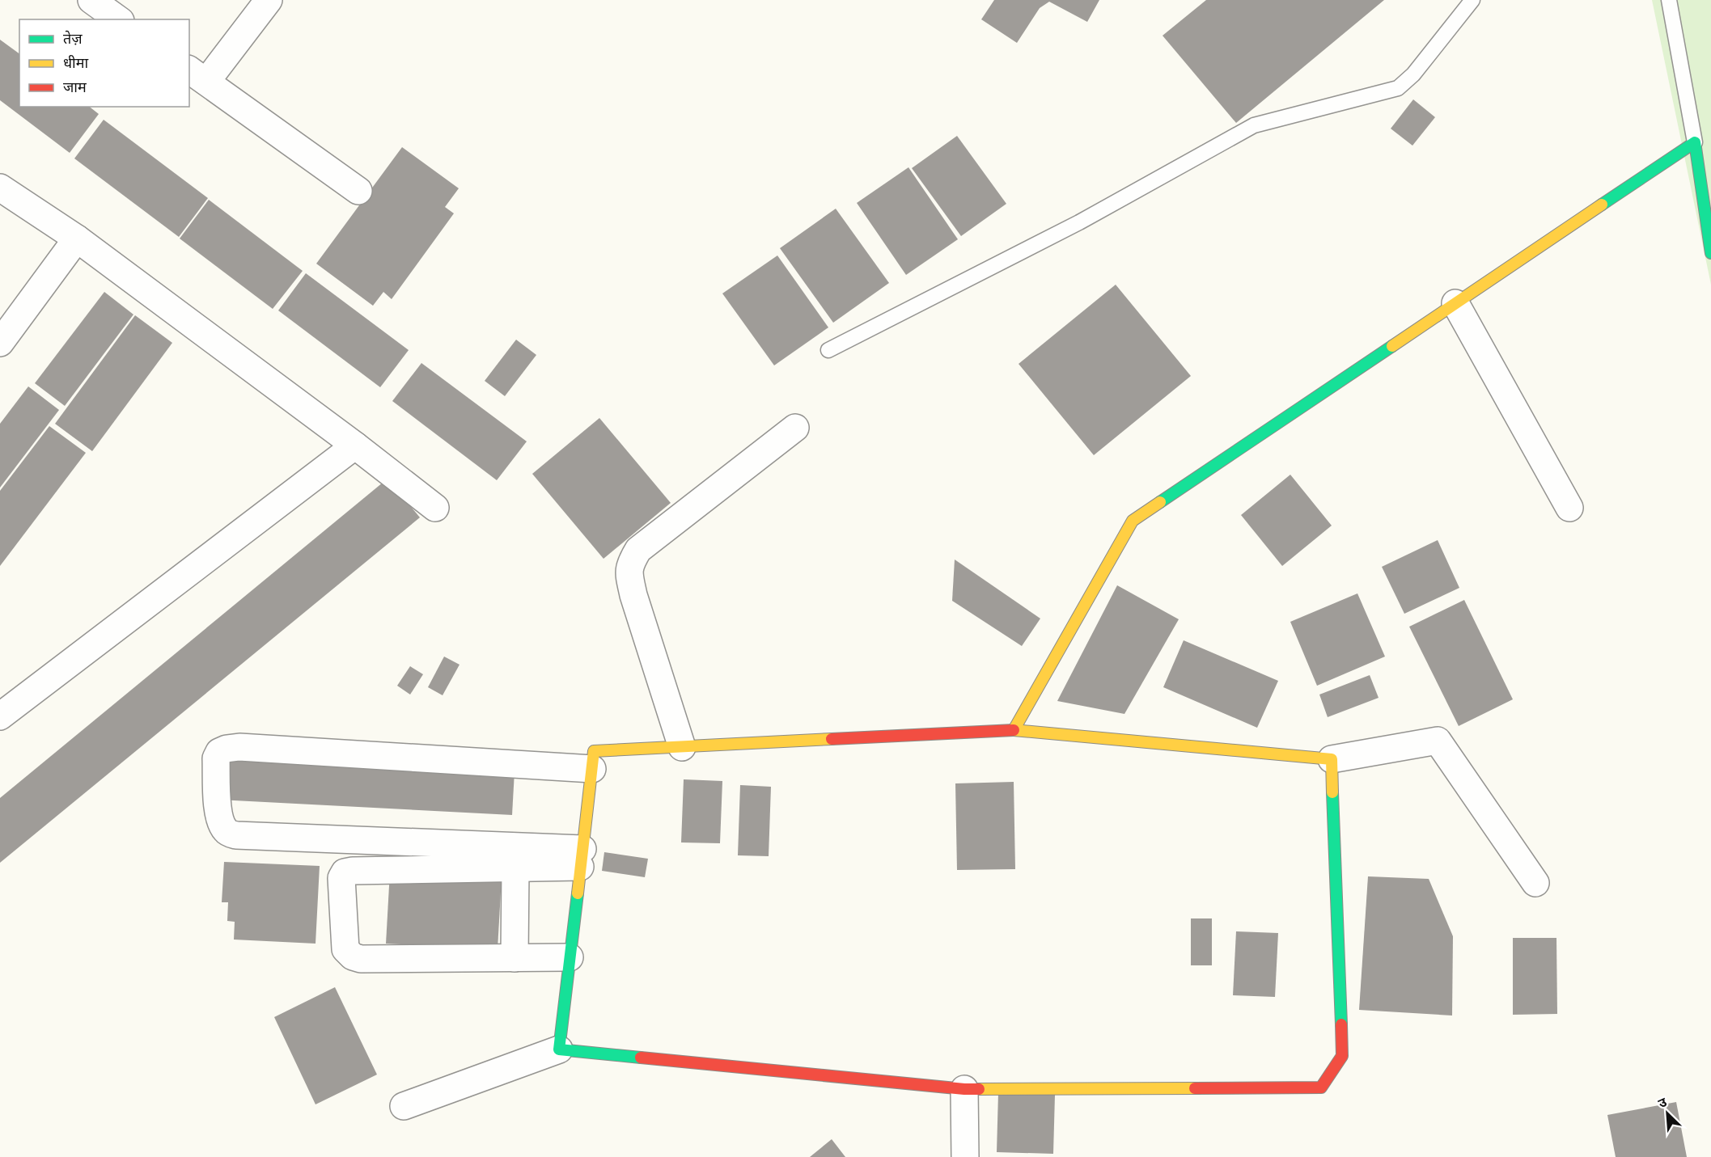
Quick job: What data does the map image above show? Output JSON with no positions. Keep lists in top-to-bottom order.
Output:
{
  "legend": ["तेज़", "धीमा", "जाम"],
  "north": "top left"
}
